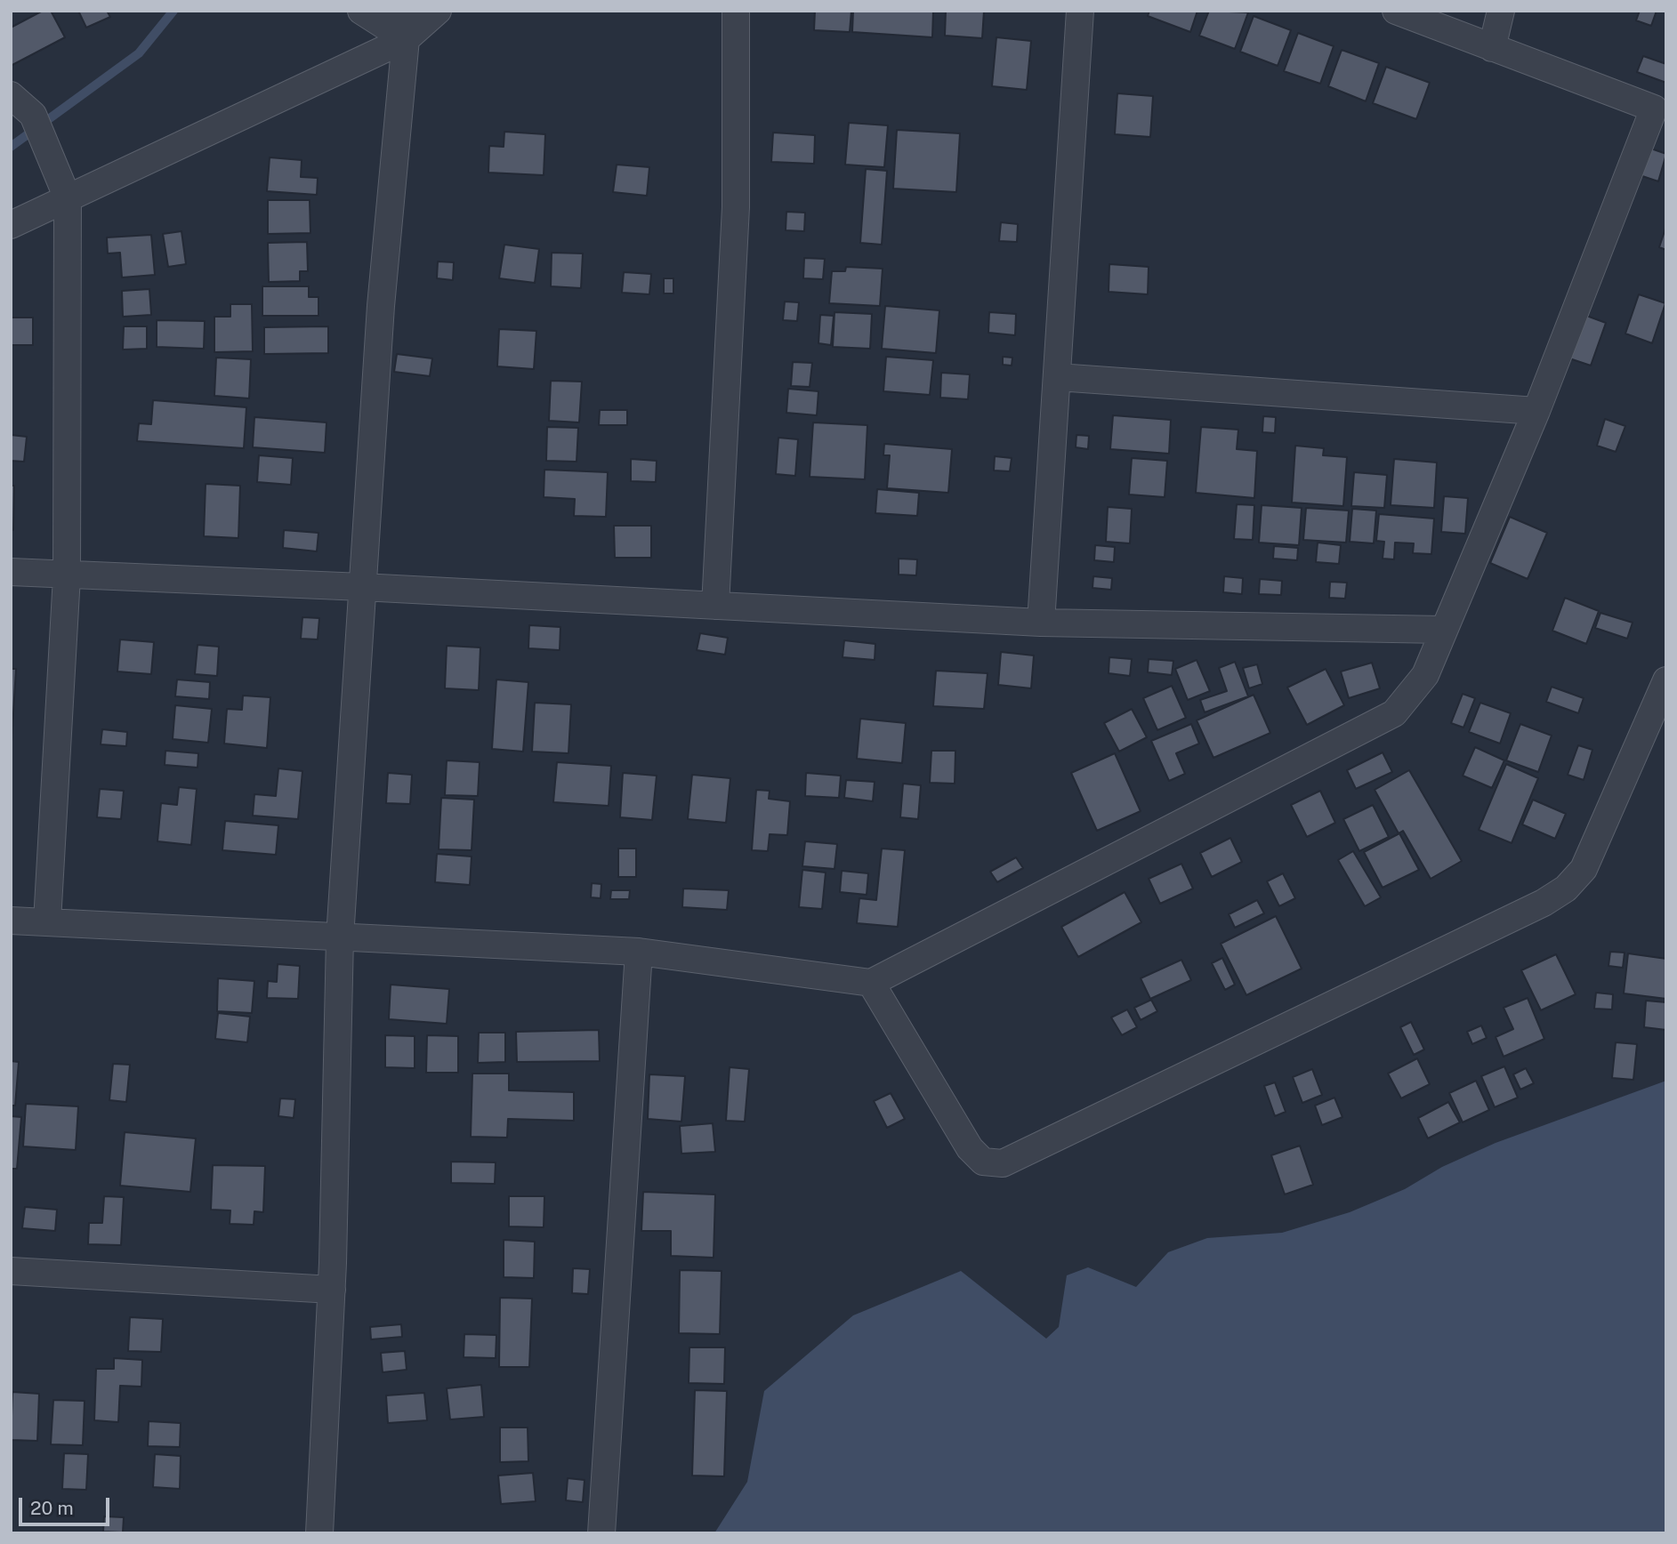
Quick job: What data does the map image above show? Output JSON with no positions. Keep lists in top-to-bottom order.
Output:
{
  "scale_bar": "20 m"
}
